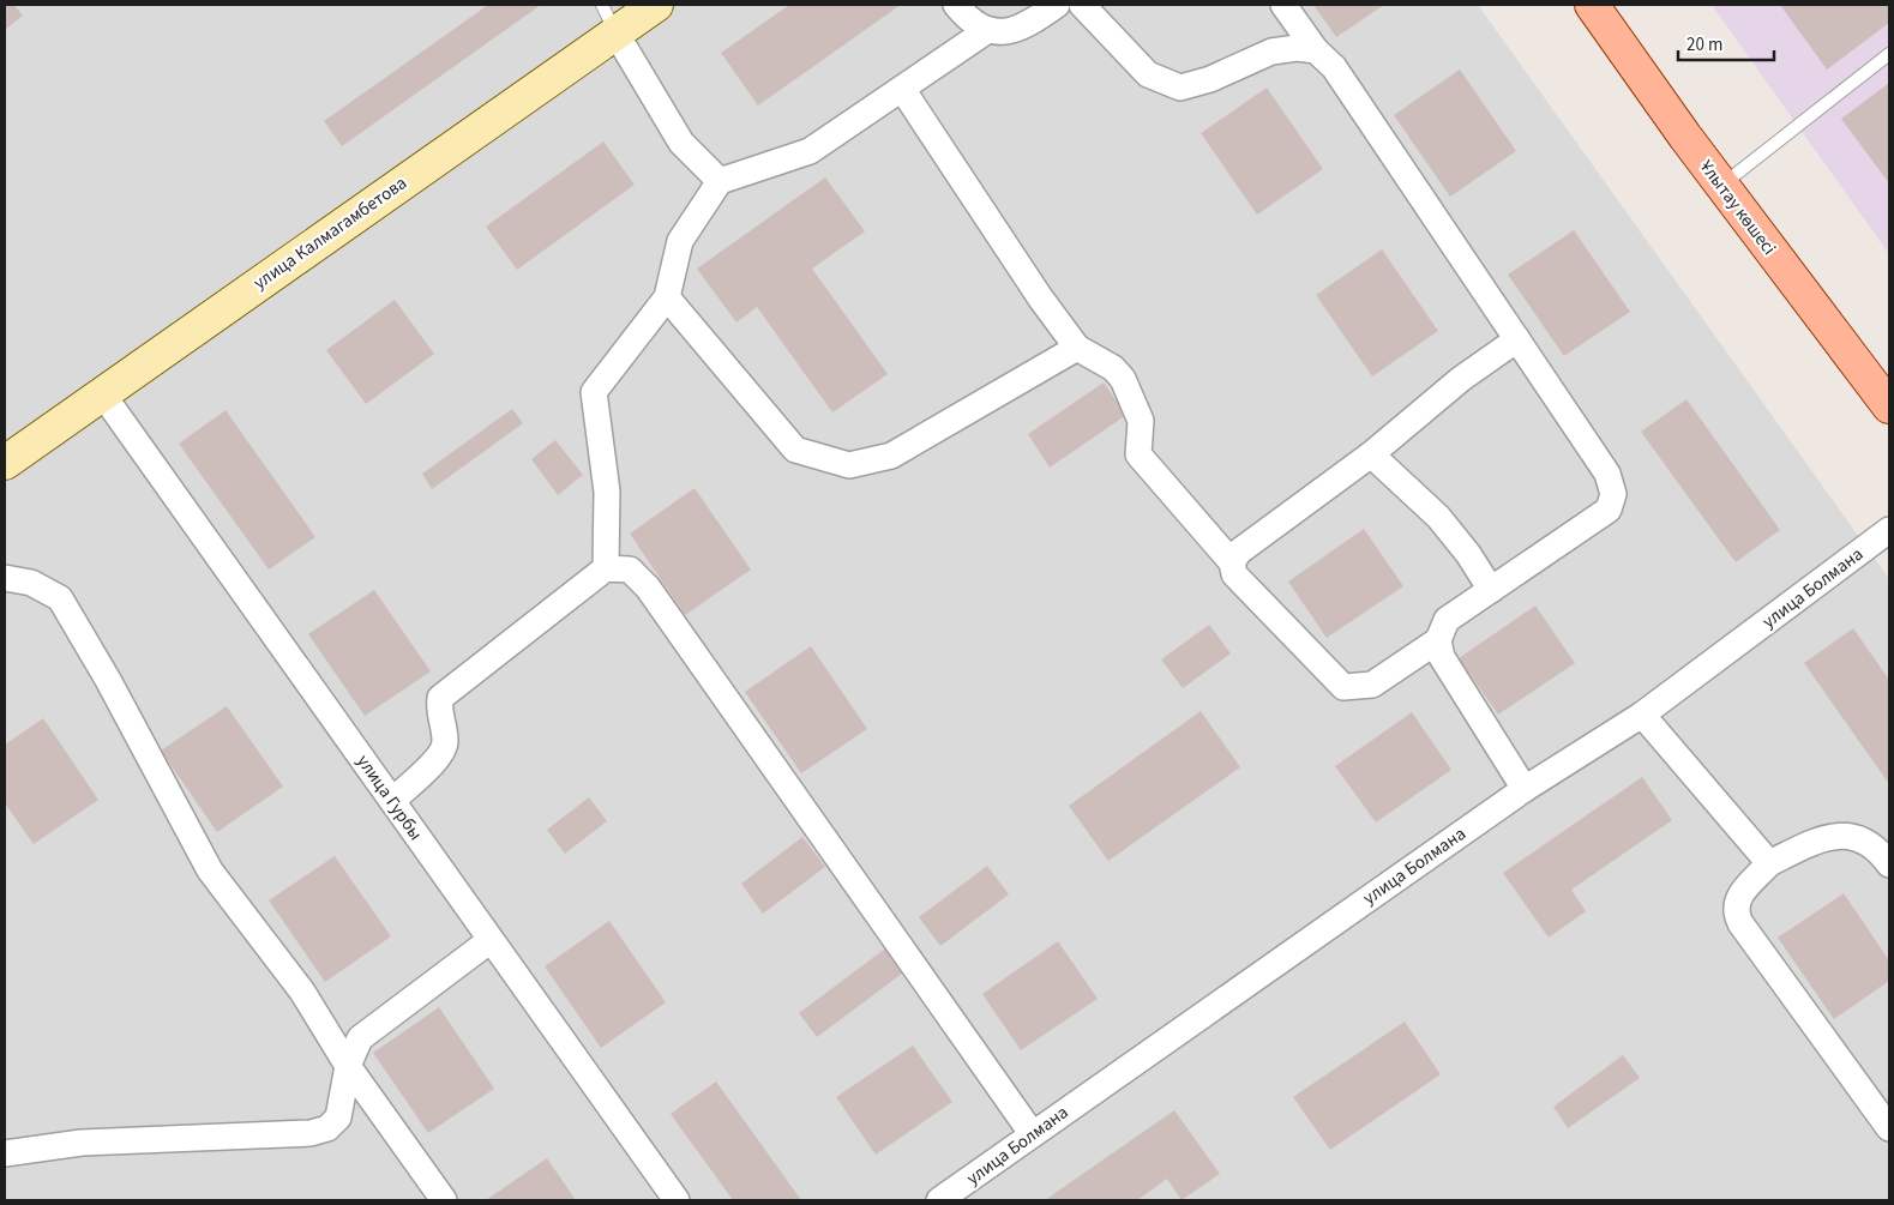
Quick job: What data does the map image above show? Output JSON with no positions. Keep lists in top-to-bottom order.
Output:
{
  "streets": {
    "main road": ["Ұлытау көшесі"],
    "street": ["улица Калмагамбетова", "улица Болмана", "улица Гурбы"]
  },
  "crossings": [
    ["улица Калмагамбетова", "улица Гурбы"]
  ],
  "scale_bar": "20 m"
}
